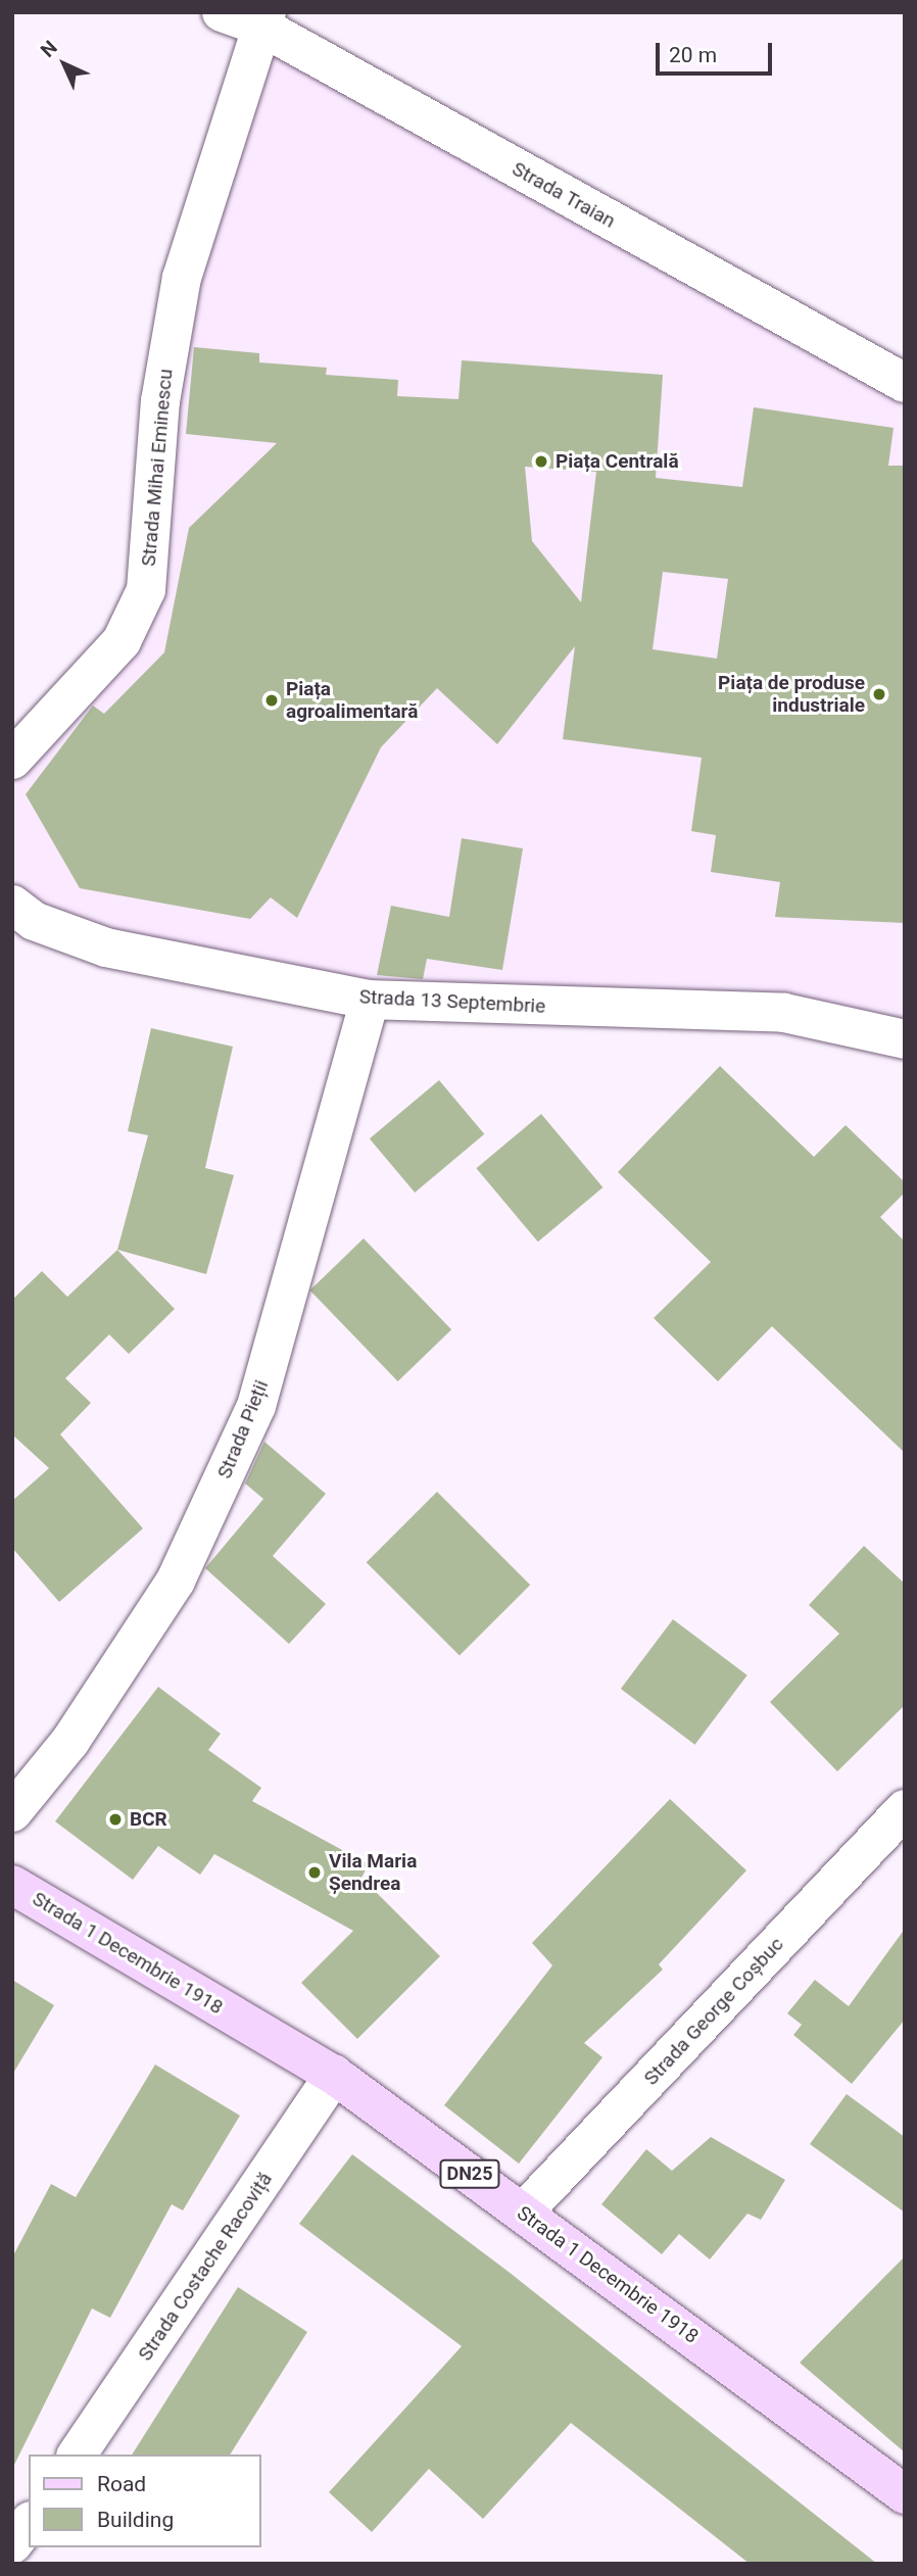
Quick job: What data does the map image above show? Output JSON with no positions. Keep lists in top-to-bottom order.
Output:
{
  "streets": {
    "main road": ["Strada 1 Decembrie 1918", "DN25"],
    "street": [
      "Strada Traian",
      "Strada Mihai Eminescu",
      "Strada 13 Septembrie",
      "Strada Pieții",
      "Strada George Coșbuc",
      "Strada Costache Racoviță"
    ]
  },
  "crossings": [
    ["Strada Traian", "Strada Mihai Eminescu"],
    ["Strada 13 Septembrie", "Strada Pieții"],
    ["Strada 1 Decembrie 1918", "Strada George Coșbuc"],
    ["Strada 1 Decembrie 1918", "Strada Costache Racoviță"]
  ],
  "places": [
    "Piața Centrală",
    "Piața de produse industriale",
    "Piața agroalimentară",
    "BCR",
    "Vila Maria Șendrea"
  ],
  "legend": ["Road", "Building"],
  "scale_bar": "20 m",
  "north": "top left"
}
